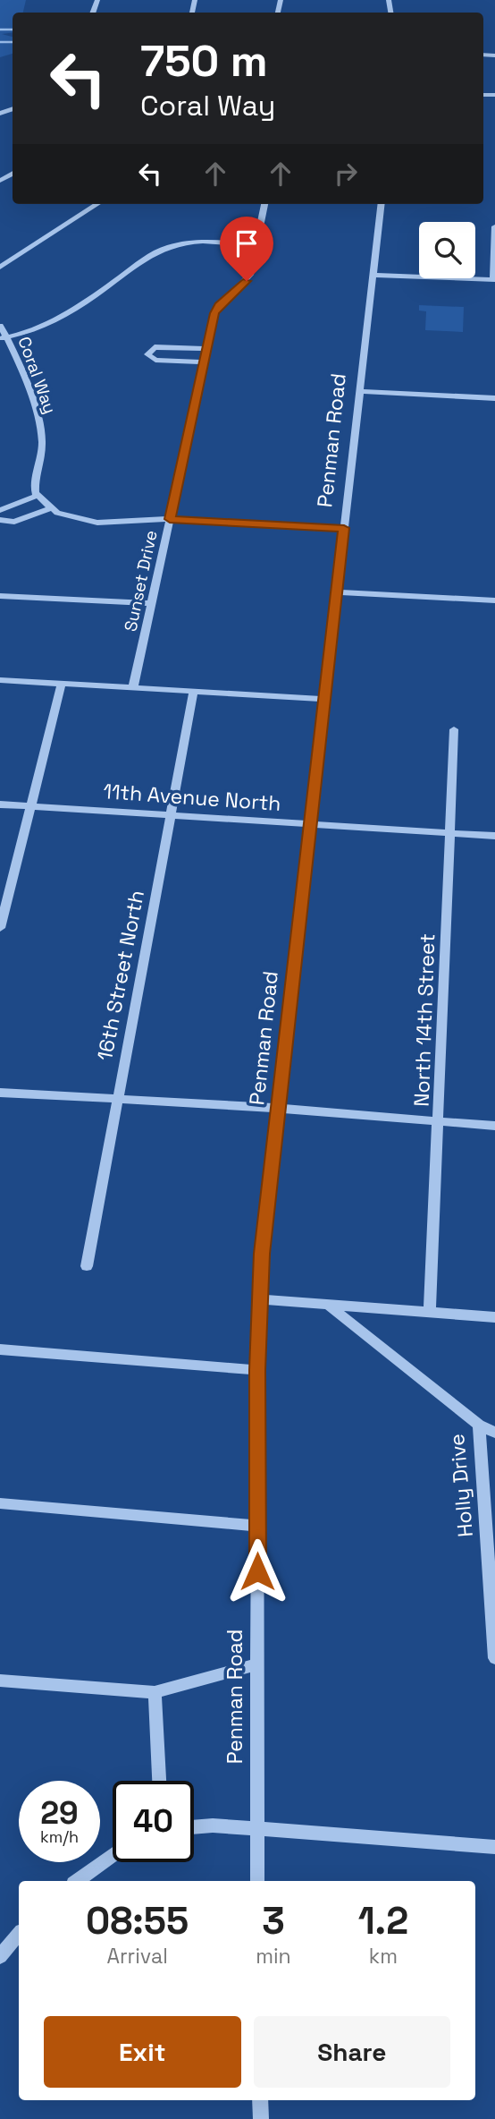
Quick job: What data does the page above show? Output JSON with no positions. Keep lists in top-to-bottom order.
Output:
{
  "streets": {
    "street": [
      "Coral Way",
      "Penman Road",
      "Sunset Drive",
      "11th Avenue North",
      "16th Street North",
      "North 14th Street",
      "Holly Drive"
    ]
  },
  "crossings": [
    ["Penman Road", "11th Avenue North"],
    ["11th Avenue North", "16th Street North"],
    ["11th Avenue North", "North 14th Street"]
  ],
  "page": {
    "turn": ["750 m", "Coral Way"],
    "speed": "29 km/h",
    "limit": "40",
    "eta": [
      "08:55",
      "Arrival",
      "3",
      "min",
      "1.2",
      "km"
    ],
    "buttons": ["Exit", "Share"]
  }
}
